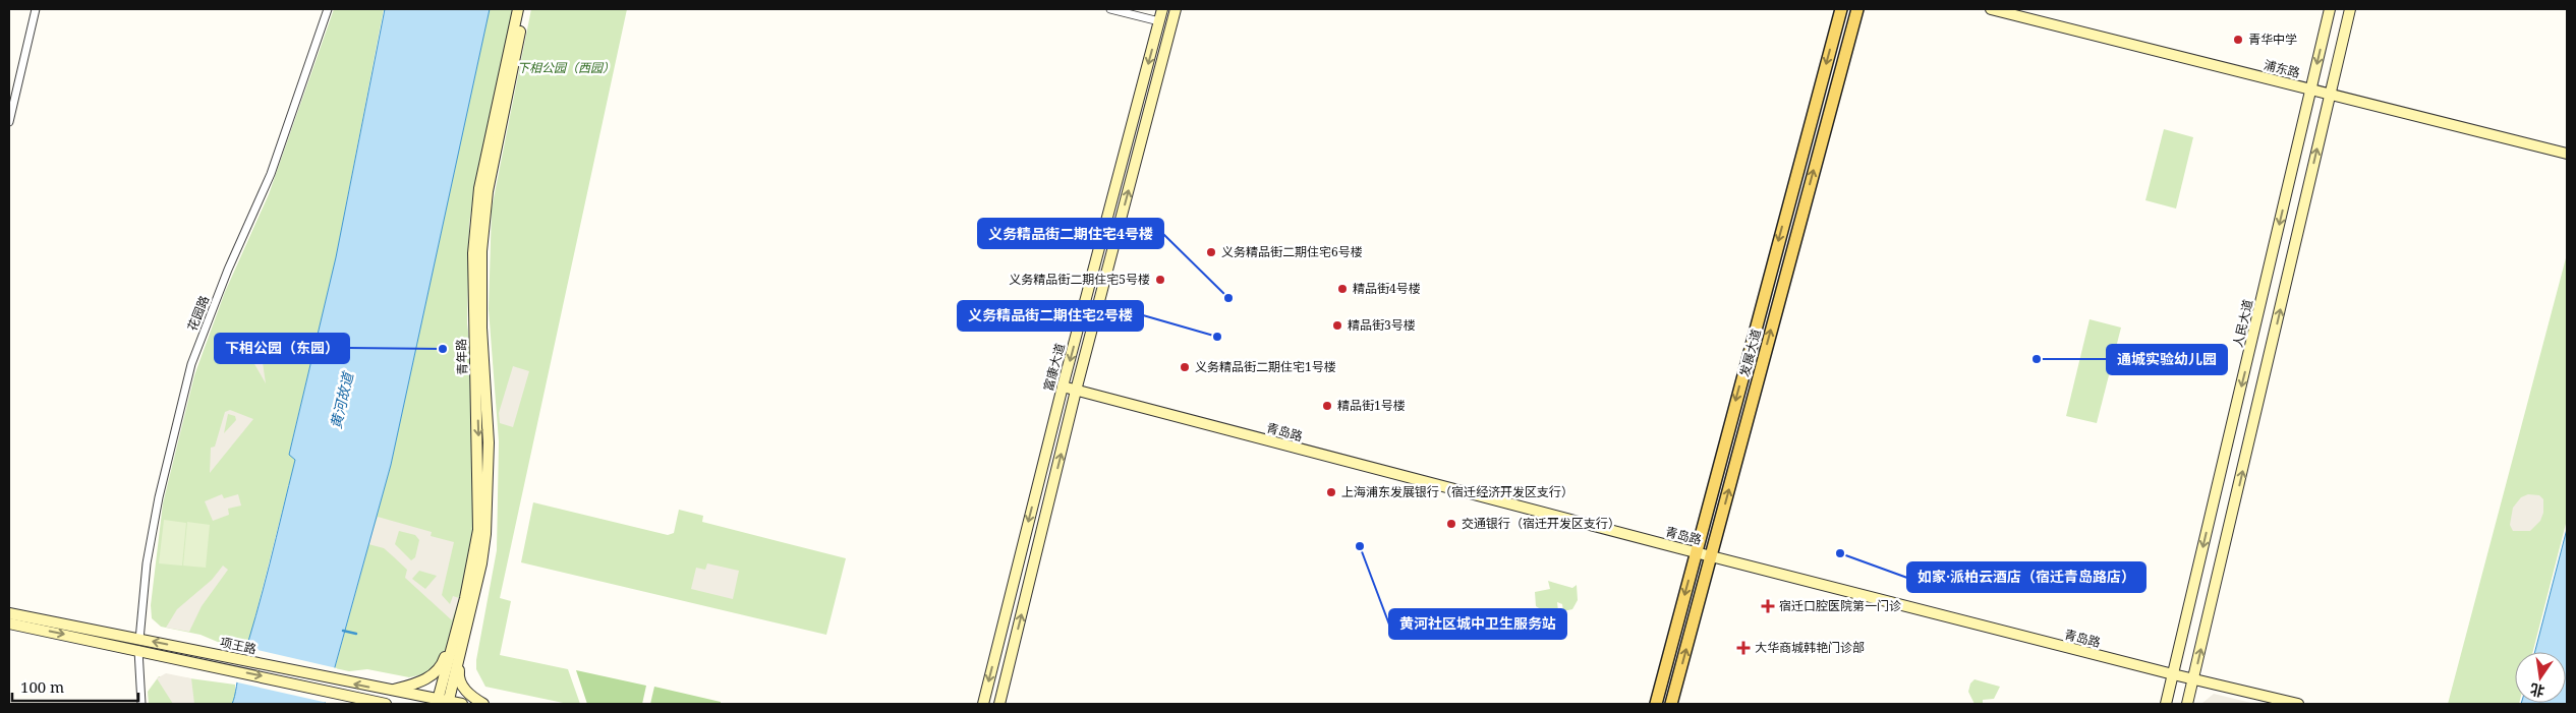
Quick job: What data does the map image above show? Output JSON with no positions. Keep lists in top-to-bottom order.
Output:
{
  "streets": {
    "main road": ["发展大道"],
    "street": [
      "浦东路",
      "花园路",
      "人民大道",
      "青年路",
      "富康大道",
      "青岛路",
      "项王路"
    ]
  },
  "crossings": [
    ["浦东路", "人民大道"],
    ["花园路", "项王路"],
    ["人民大道", "青岛路"],
    ["发展大道", "青岛路"],
    ["青年路", "项王路"],
    ["富康大道", "青岛路"]
  ],
  "water": ["黄河故道"],
  "parks": ["下相公园（西园）"],
  "places": {
    "other": [
      "青华中学",
      "义务精品街二期住宅6号楼",
      "义务精品街二期住宅5号楼",
      "精品街4号楼",
      "义务精品街二期住宅4号楼",
      "精品街3号楼",
      "义务精品街二期住宅2号楼",
      "下相公园（东园）",
      "通城实验幼儿园",
      "义务精品街二期住宅1号楼",
      "精品街1号楼",
      "上海浦东发展银行（宿迁经济开发区支行）",
      "交通银行（宿迁开发区支行）",
      "黄河社区城中卫生服务站",
      "如家·派柏云酒店（宿迁青岛路店）"
    ],
    "health": ["宿迁口腔医院第一门诊", "大华商城韩艳门诊部"]
  },
  "scale_bar": "100 m",
  "north": "bottom"
}
